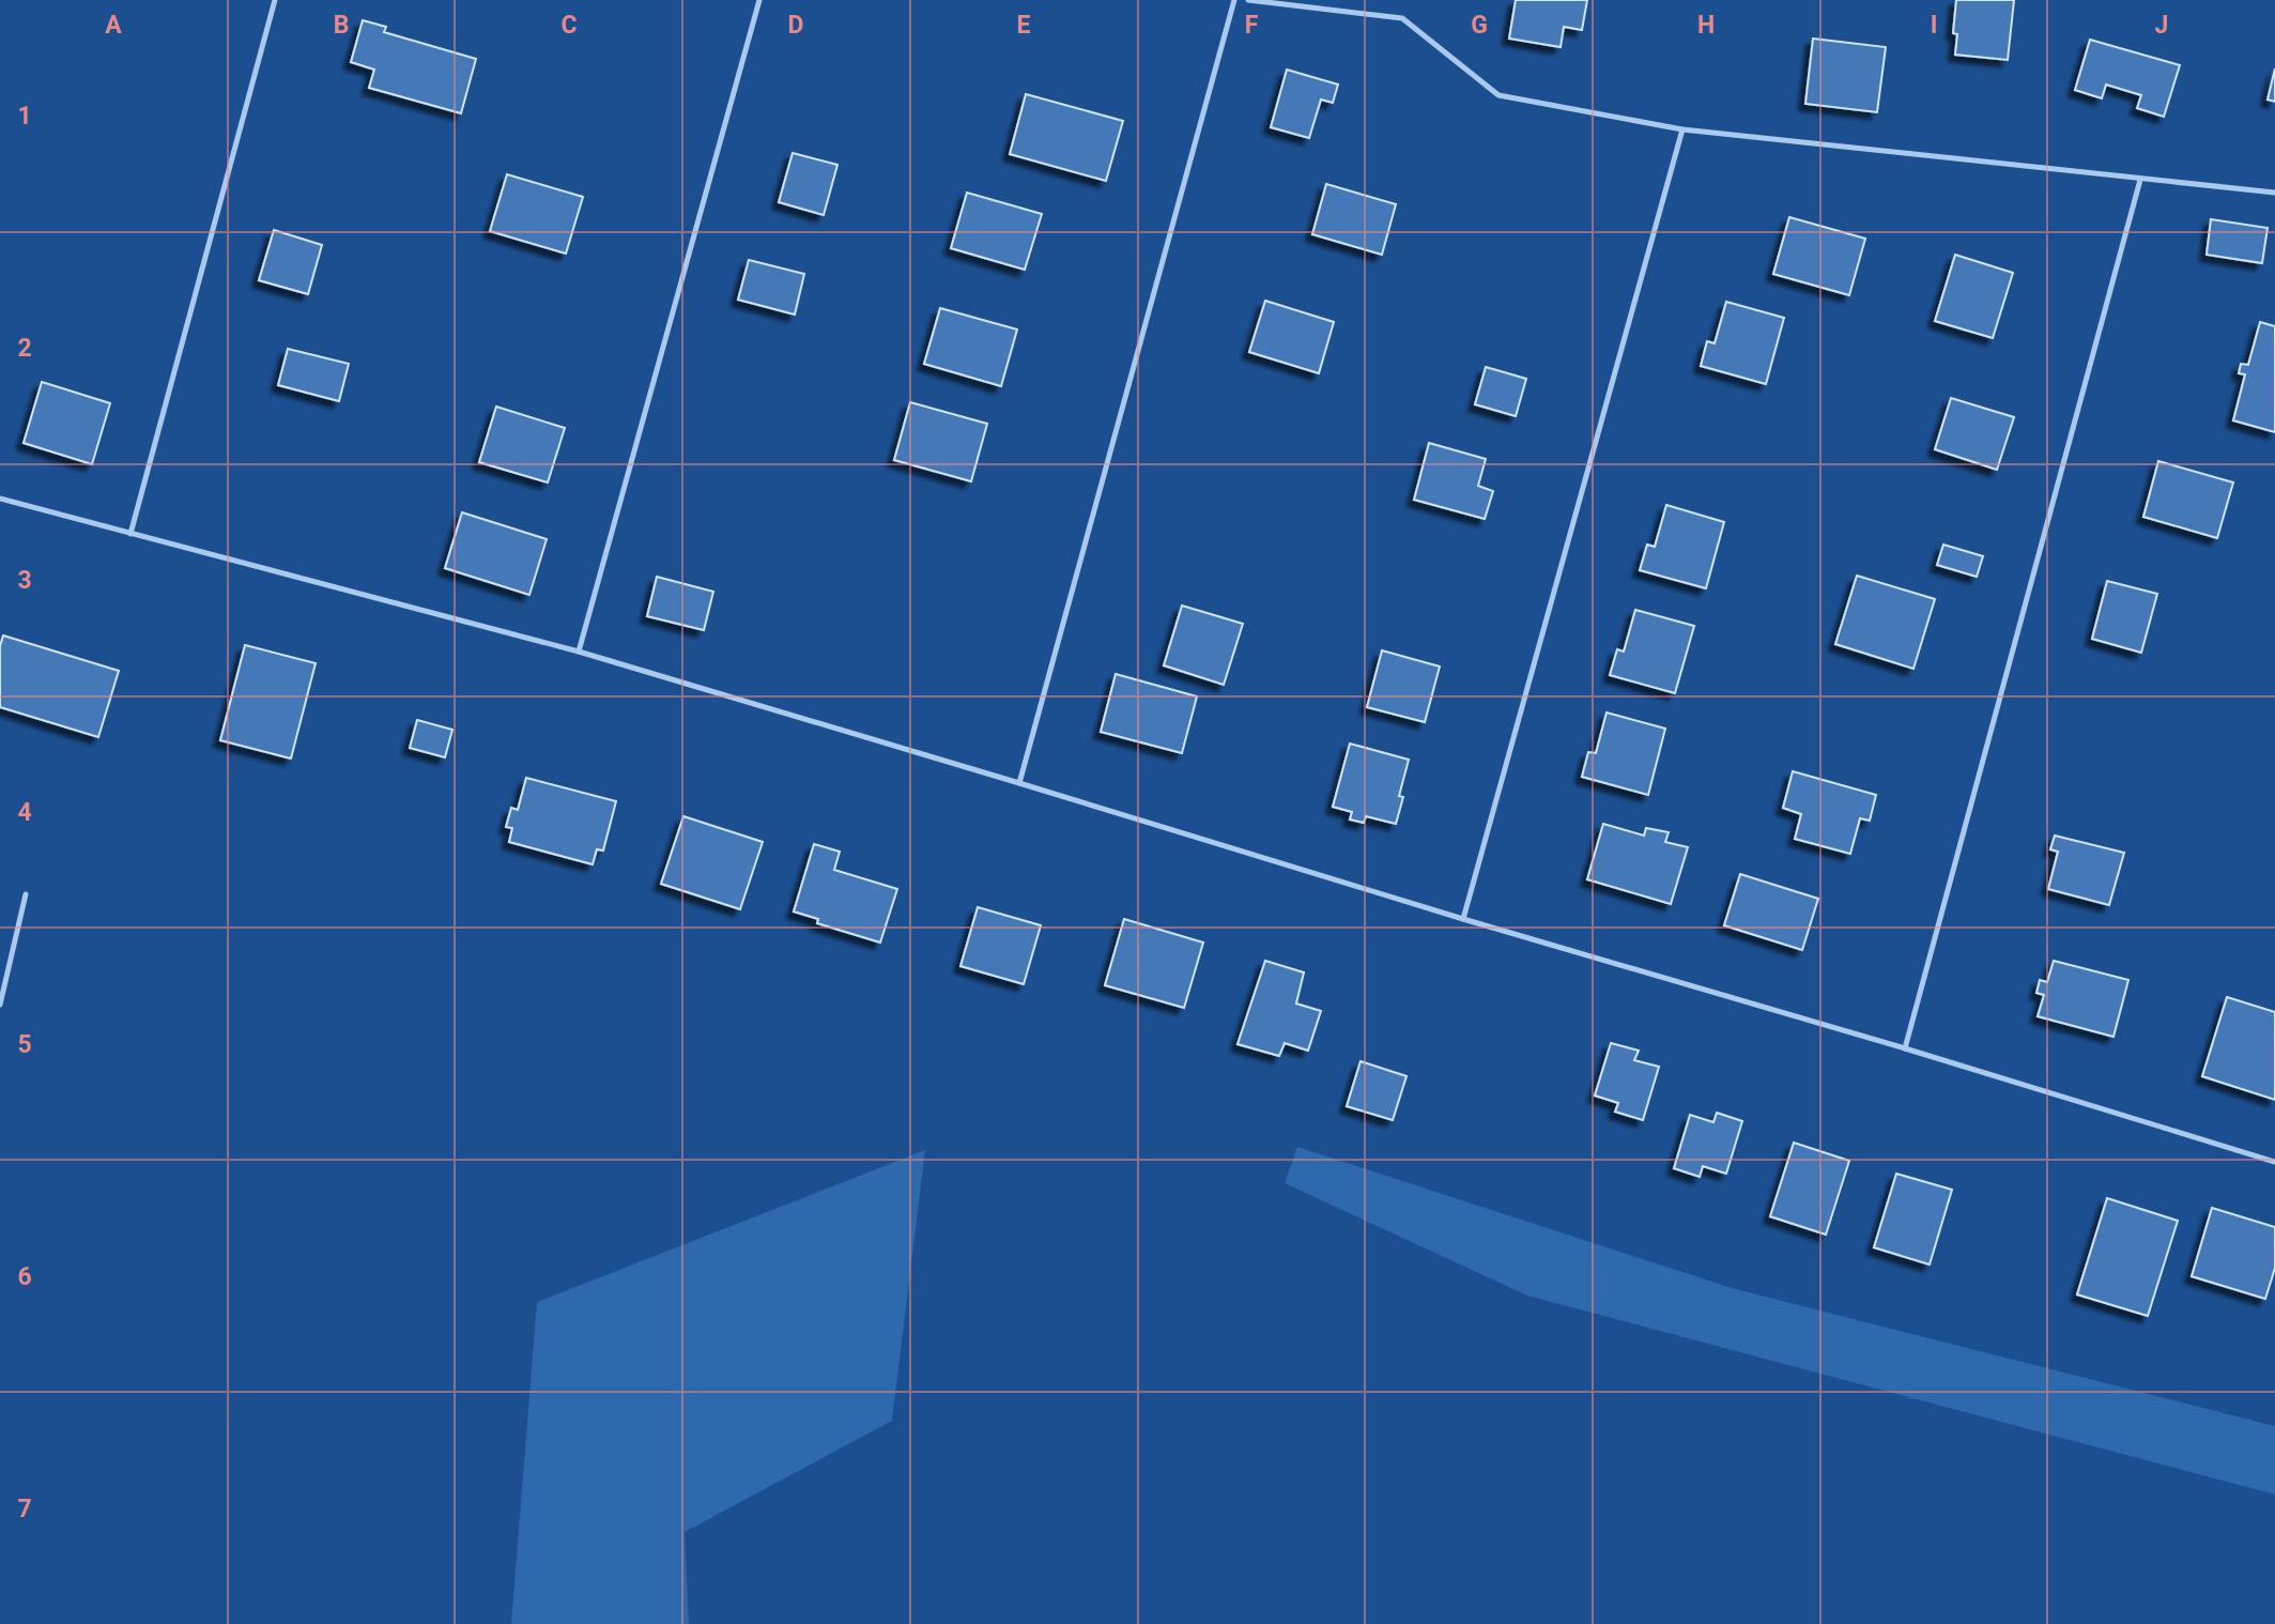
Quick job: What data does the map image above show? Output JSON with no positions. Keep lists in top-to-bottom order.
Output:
{
  "grid": {
    "columns": [
      "A",
      "B",
      "C",
      "D",
      "E",
      "F",
      "G",
      "H",
      "I",
      "J"
    ],
    "rows": [
      "1",
      "2",
      "3",
      "4",
      "5",
      "6",
      "7"
    ]
  }
}
